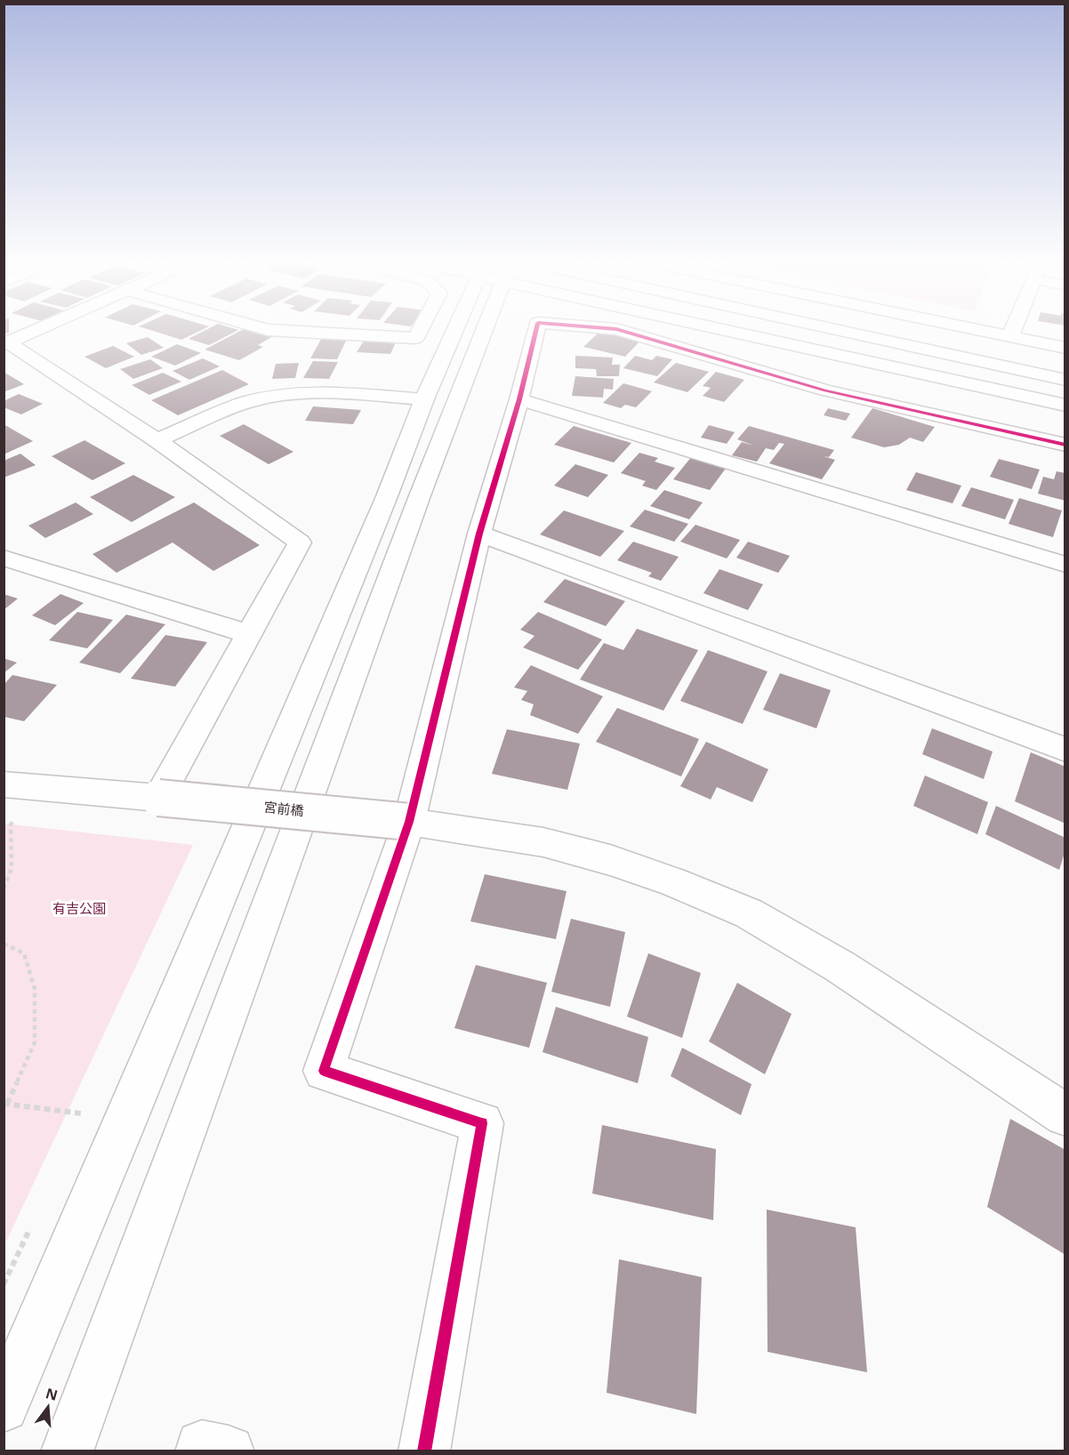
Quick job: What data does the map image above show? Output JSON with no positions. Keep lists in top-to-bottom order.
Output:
{
  "streets": {
    "street": ["宮前橋"]
  },
  "parks": ["有吉公園"],
  "north": "top"
}
